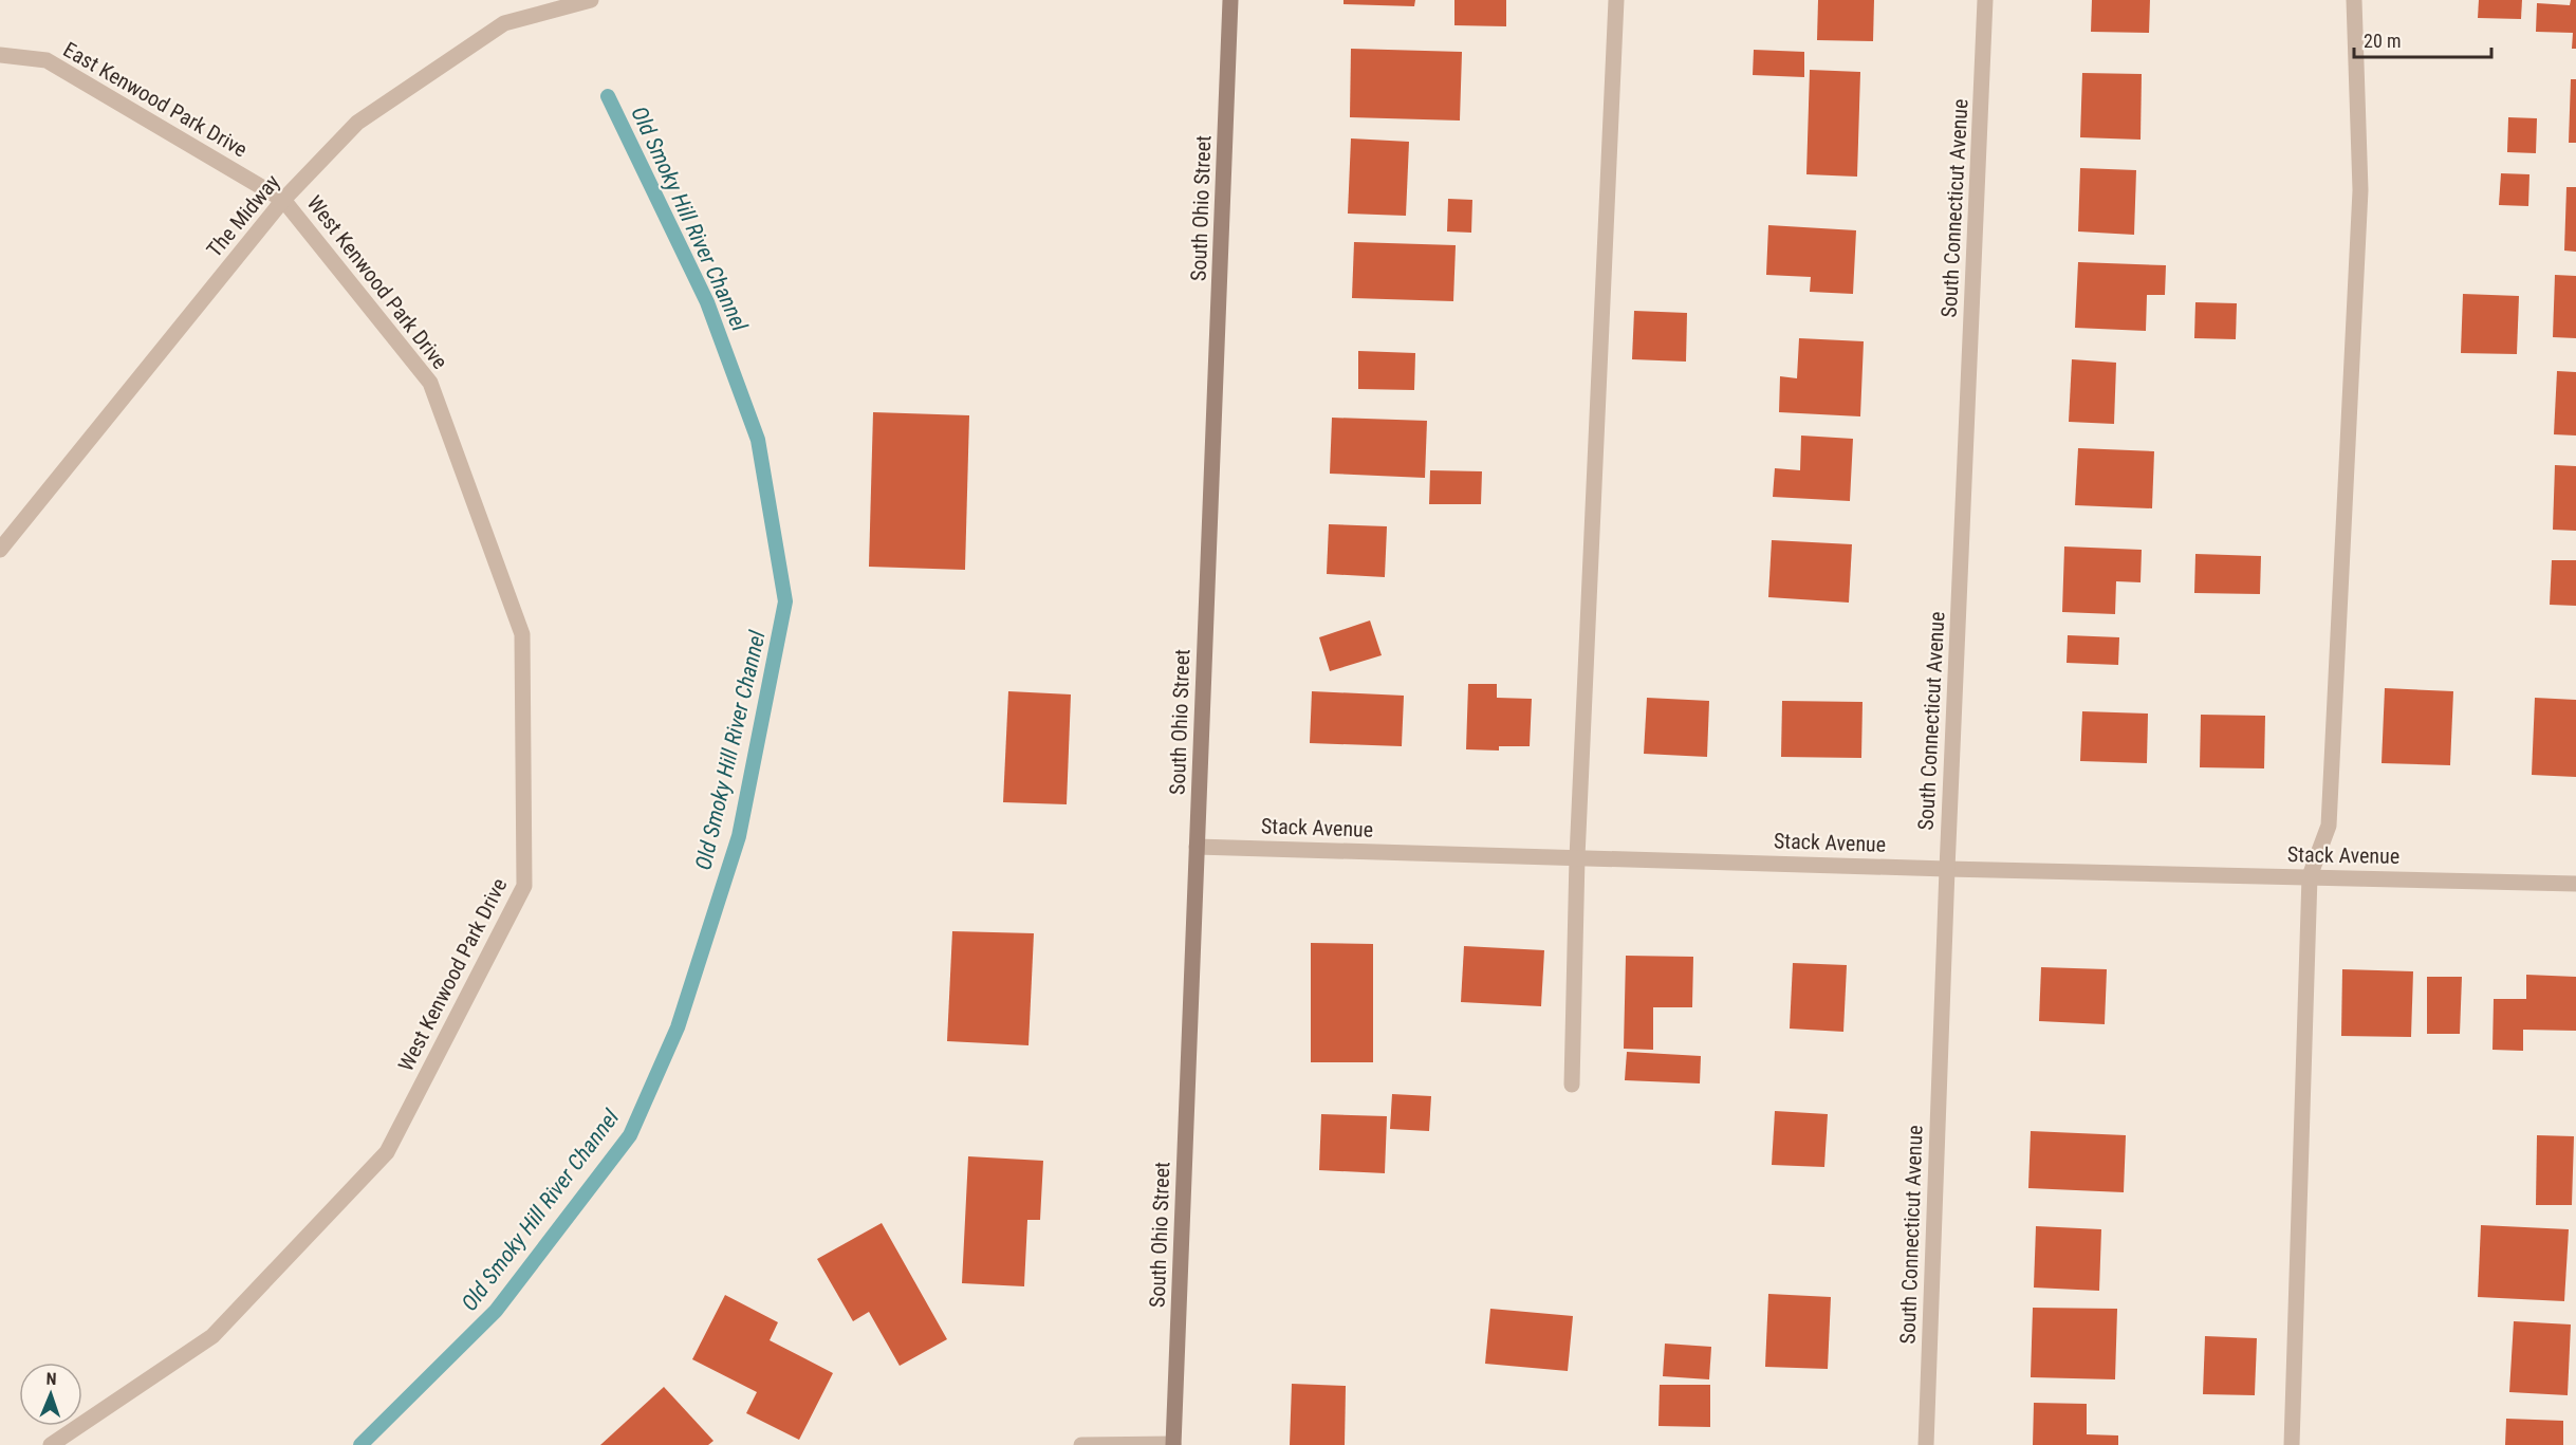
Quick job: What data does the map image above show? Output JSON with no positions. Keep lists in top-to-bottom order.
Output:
{
  "streets": {
    "main road": ["South Ohio Street"],
    "street": [
      "East Kenwood Park Drive",
      "South Connecticut Avenue",
      "The Midway",
      "West Kenwood Park Drive",
      "Stack Avenue"
    ]
  },
  "crossings": [
    ["East Kenwood Park Drive", "The Midway"],
    ["East Kenwood Park Drive", "West Kenwood Park Drive"],
    ["South Ohio Street", "Stack Avenue"],
    ["South Connecticut Avenue", "Stack Avenue"],
    ["The Midway", "West Kenwood Park Drive"]
  ],
  "water": ["Old Smoky Hill River Channel"],
  "scale_bar": "20 m",
  "north": "top"
}
